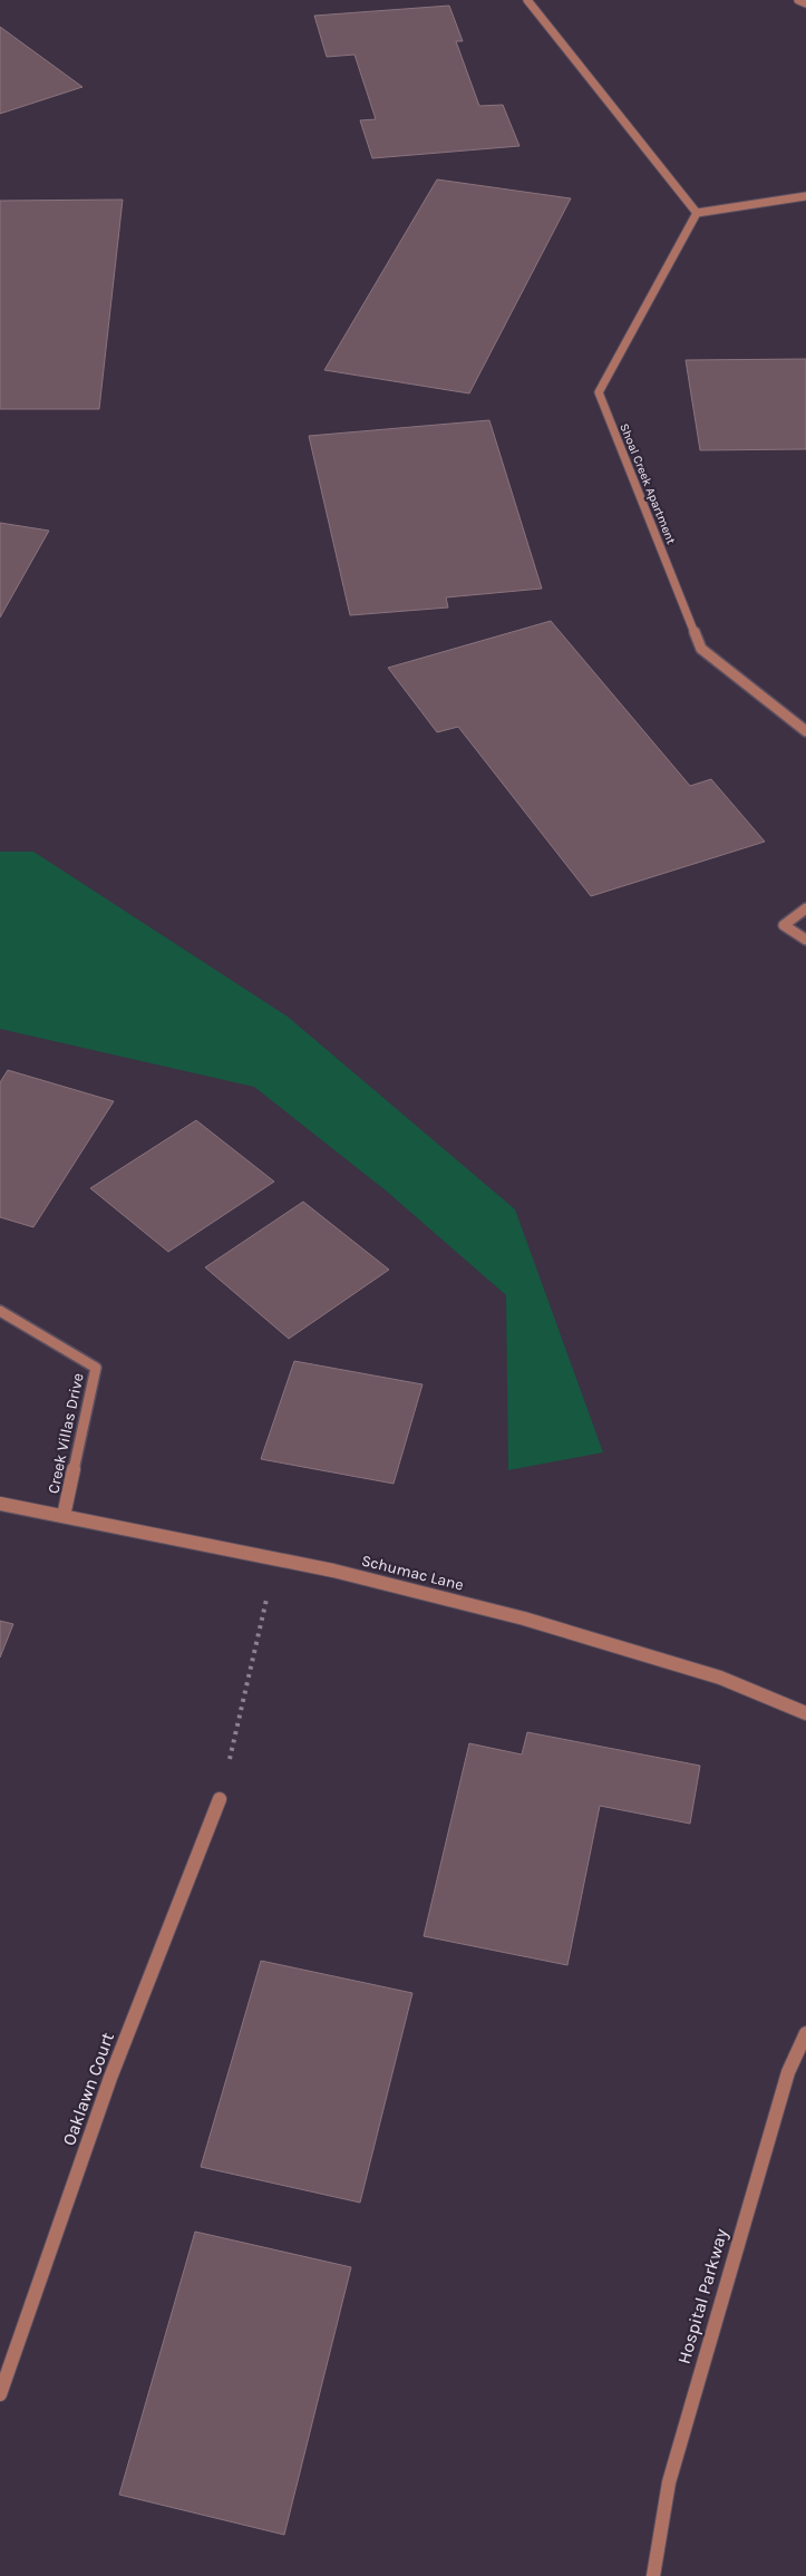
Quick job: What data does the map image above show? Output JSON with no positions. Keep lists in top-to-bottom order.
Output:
{
  "streets": {
    "street": [
      "Shoal Creek Apartment",
      "Creek Villas Drive",
      "Schumac Lane",
      "Oaklawn Court",
      "Hospital Parkway"
    ]
  },
  "crossings": [
    ["Creek Villas Drive", "Schumac Lane"]
  ]
}
